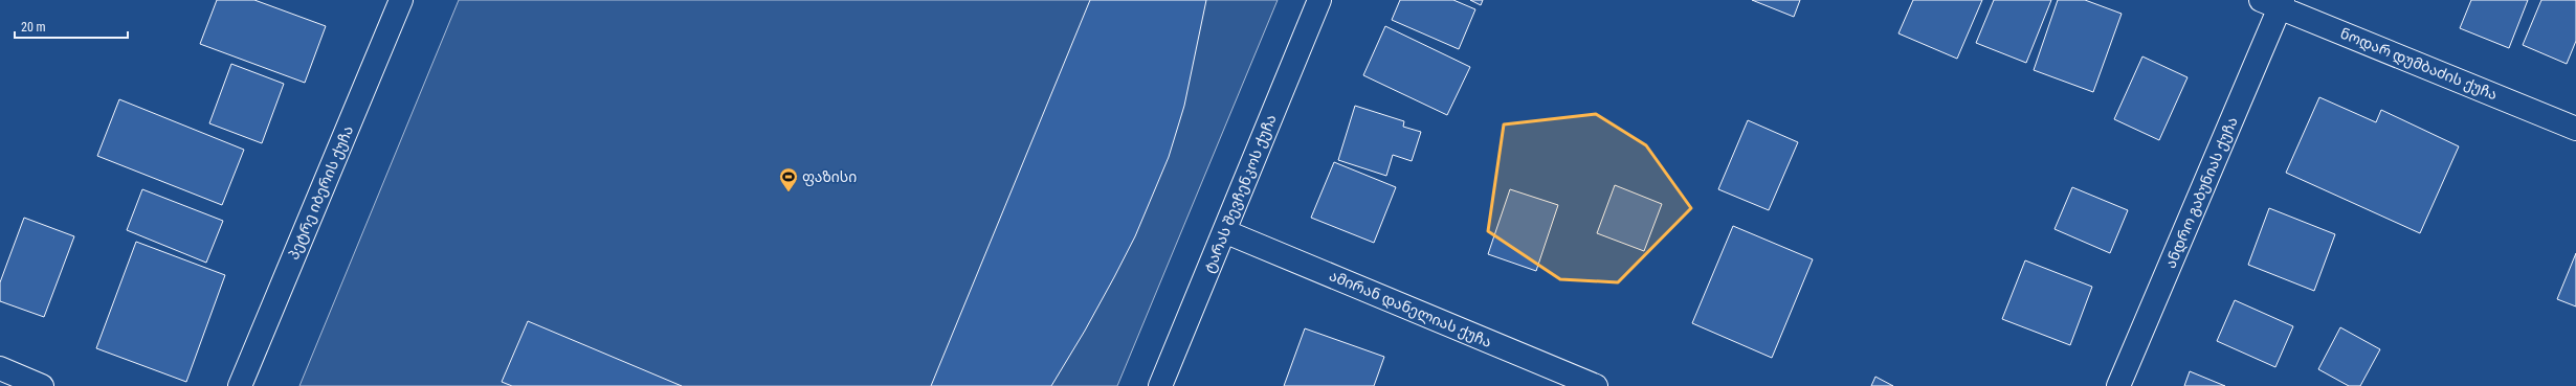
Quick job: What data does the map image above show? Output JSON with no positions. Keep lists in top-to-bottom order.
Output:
{
  "streets": {
    "street": [
      "ნოდარ დუმბაძის ქუჩა",
      "პეტრე იბერის ქუჩა",
      "ანდრო გაბუნიას ქუჩა",
      "ტარას შევჩენკოს ქუჩა",
      "ამირან დანელიას ქუჩა"
    ]
  },
  "crossings": [
    ["ნოდარ დუმბაძის ქუჩა", "ანდრო გაბუნიას ქუჩა"],
    ["ტარას შევჩენკოს ქუჩა", "ამირან დანელიას ქუჩა"]
  ],
  "places": {
    "sports": ["ფაზისი"]
  },
  "scale_bar": "20 m"
}
